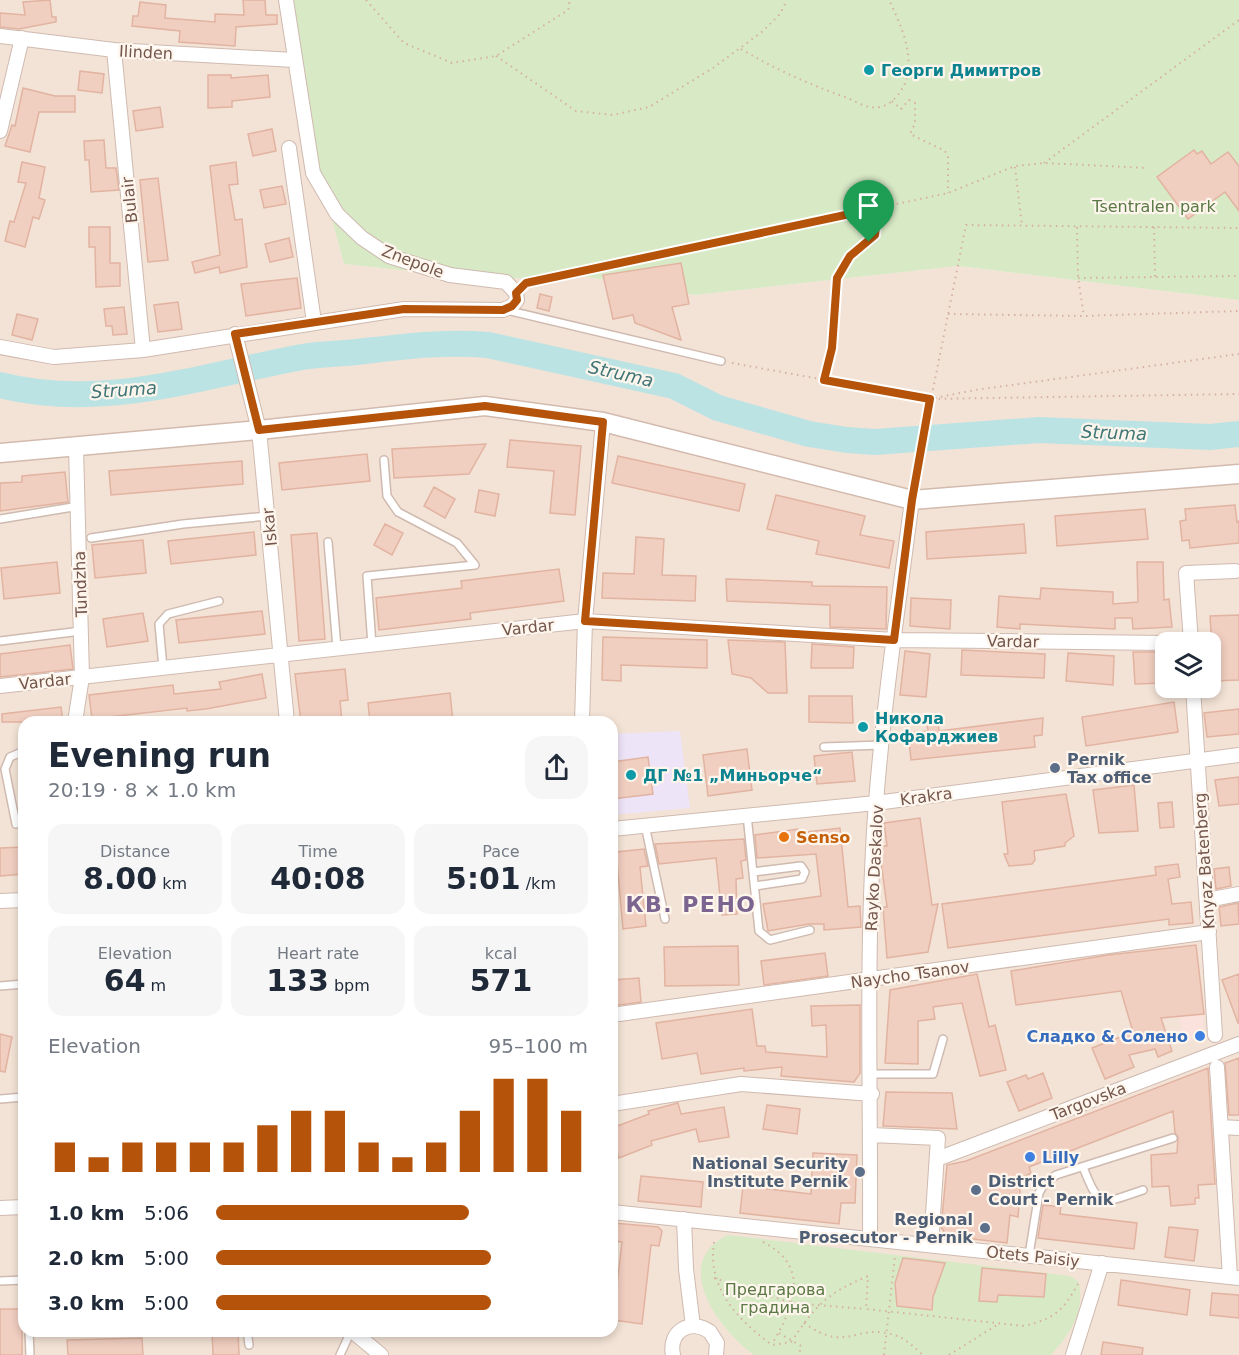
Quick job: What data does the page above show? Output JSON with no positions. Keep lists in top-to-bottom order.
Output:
{
  "streets": {
    "street": [
      "Ilinden",
      "Bulair",
      "Znepole",
      "Iskar",
      "Tundzha",
      "Vardar",
      "Krakra",
      "Knyaz Batenberg",
      "Rayko Daskalov",
      "Naycho Tsanov",
      "Targovska",
      "Otets Paisiy"
    ]
  },
  "crossings": [
    ["Ilinden", "Bulair"],
    ["Ilinden", "Znepole"],
    ["Iskar", "Vardar"],
    ["Tundzha", "Vardar"],
    ["Vardar", "Rayko Daskalov"],
    ["Krakra", "Knyaz Batenberg"],
    ["Krakra", "Rayko Daskalov"],
    ["Knyaz Batenberg", "Naycho Tsanov"],
    ["Rayko Daskalov", "Naycho Tsanov"],
    ["Rayko Daskalov", "Otets Paisiy"]
  ],
  "districts": ["КВ. РЕНО"],
  "water": ["Struma"],
  "parks": ["Tsentralen park", "Предгарова градина"],
  "places": [
    "Георги Димитров",
    "Никола Кофарджиев",
    "Pernik Tax office",
    "ДГ №1 „Миньорче“",
    "Senso",
    "Сладко & Солено",
    "Lilly",
    "National Security Institute Pernik",
    "District Court - Pernik",
    "Regional Prosecutor - Pernik"
  ],
  "page": {
    "heading": ["Evening run", "20:19 · 8 × 1.0 km"],
    "stats": [
      ["Distance", "8.00 km"],
      ["Time", "40:08"],
      ["Pace", "5:01 /km"],
      ["Elevation", "64 m"],
      ["Heart rate", "133 bpm"],
      ["kcal", "571"]
    ],
    "chart": ["Elevation", "95–100 m"],
    "list": [
      {
        "name": "1.0 km",
        "note": "5:06"
      },
      {
        "name": "2.0 km",
        "note": "5:00"
      },
      {
        "name": "3.0 km",
        "note": "5:00"
      }
    ]
  }
}
